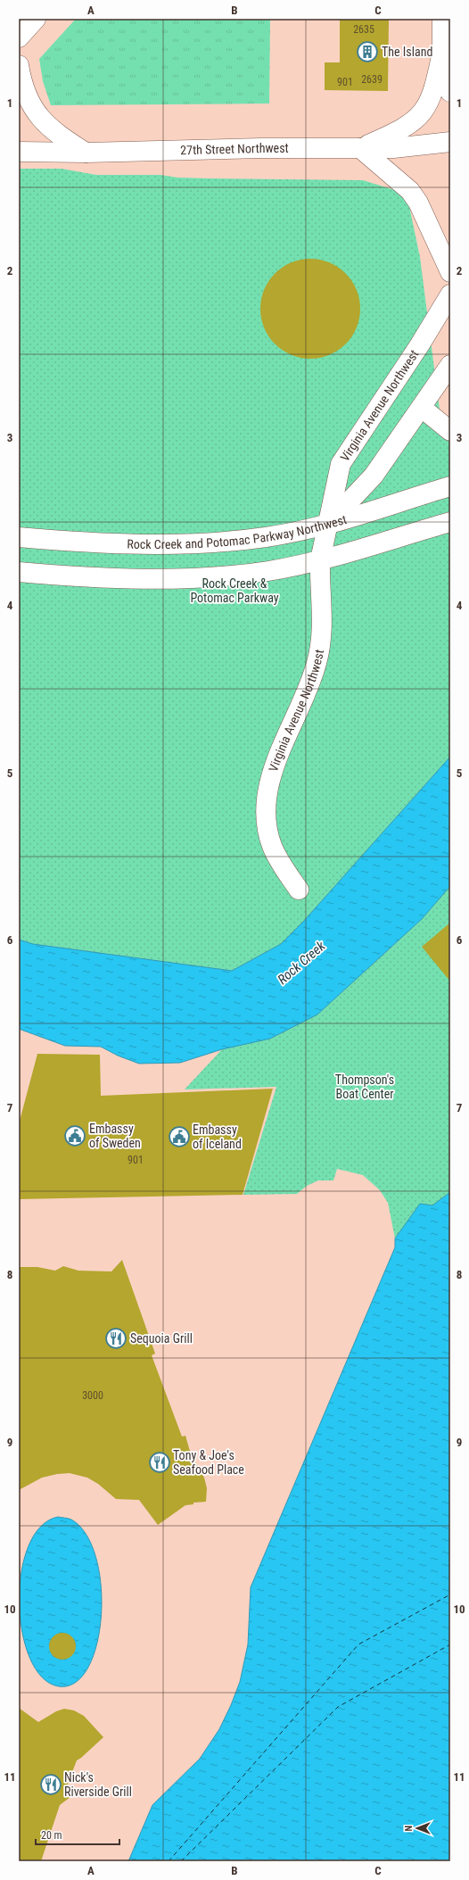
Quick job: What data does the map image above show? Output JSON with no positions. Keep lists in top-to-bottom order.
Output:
{
  "streets": {
    "main road": ["27th Street Northwest", "Virginia Avenue Northwest", "Rock Creek and Potomac Parkway Northwest"]
  },
  "crossings": [
    ["Virginia Avenue Northwest", "Rock Creek and Potomac Parkway Northwest"]
  ],
  "water": ["Rock Creek"],
  "parks": ["Rock Creek & Potomac Parkway", "Thompson's Boat Center"],
  "places": {
    "building": ["The Island"],
    "public building": ["Embassy of Sweden", "Embassy of Iceland"],
    "restaurant": ["Sequoia Grill", "Tony & Joe's Seafood Place", "Nick's Riverside Grill"]
  },
  "house_numbers": [
    "2635",
    "2639",
    "901",
    "901",
    "3000"
  ],
  "scale_bar": "20 m",
  "north": "left",
  "grid": {
    "columns": ["A", "B", "C"],
    "rows": [
      "1",
      "2",
      "3",
      "4",
      "5",
      "6",
      "7",
      "8",
      "9",
      "10",
      "11"
    ]
  }
}
